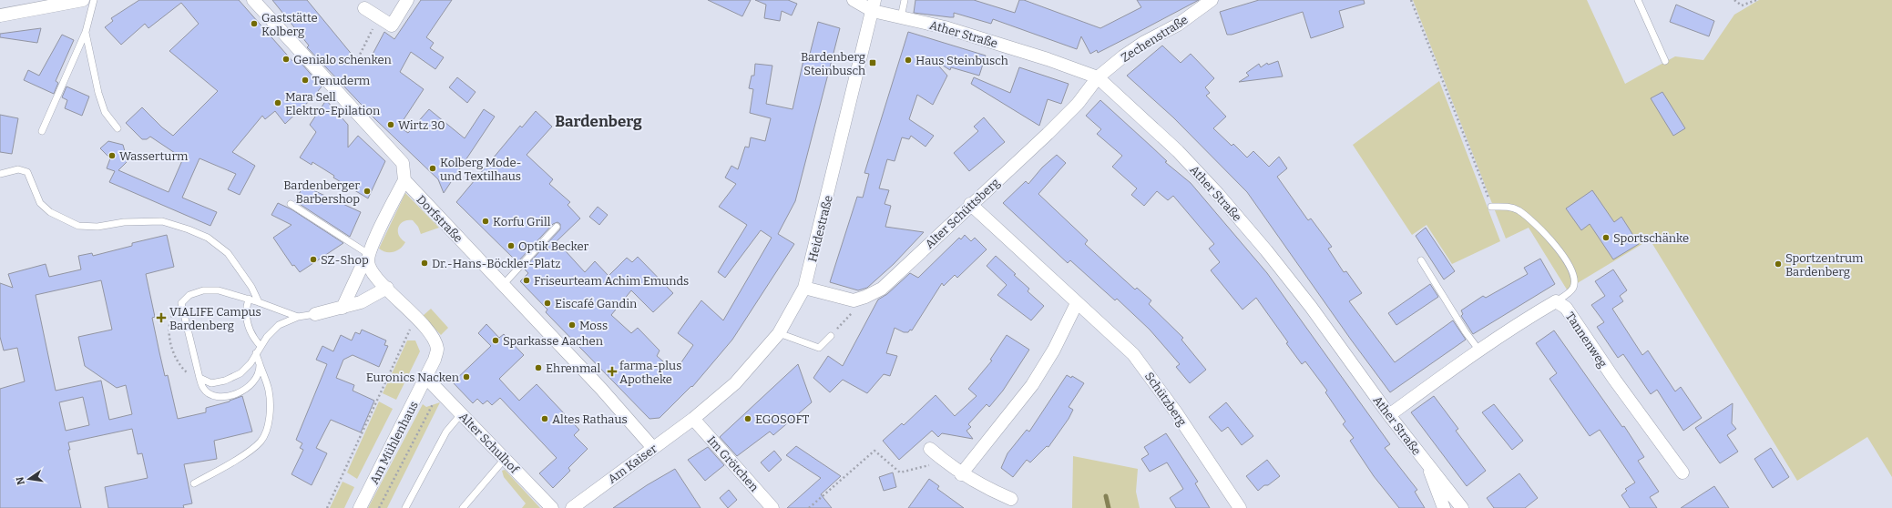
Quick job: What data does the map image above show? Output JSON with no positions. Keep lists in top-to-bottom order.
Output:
{
  "streets": {
    "street": [
      "Ather Straße",
      "Zechenstraße",
      "Alter Schüttsberg",
      "Dorfstraße",
      "Heidestraße",
      "Tannenweg",
      "Schützberg",
      "Am Mühlenhaus",
      "Alter Schulhof",
      "Am Kaiser",
      "Im Grötchen"
    ]
  },
  "crossings": [
    ["Ather Straße", "Zechenstraße"],
    ["Ather Straße", "Alter Schüttsberg"],
    ["Ather Straße", "Heidestraße"],
    ["Ather Straße", "Tannenweg"],
    ["Zechenstraße", "Alter Schüttsberg"],
    ["Alter Schüttsberg", "Heidestraße"],
    ["Alter Schüttsberg", "Schützberg"],
    ["Dorfstraße", "Am Kaiser"],
    ["Heidestraße", "Am Kaiser"],
    ["Heidestraße", "Im Grötchen"],
    ["Am Mühlenhaus", "Alter Schulhof"],
    ["Am Kaiser", "Im Grötchen"]
  ],
  "districts": ["Bardenberg"],
  "places": {
    "other": [
      "Gaststätte Kolberg",
      "Genialo schenken",
      "Haus Steinbusch",
      "Tenuderm",
      "Mara Sell Elektro-Epilation",
      "Wirtz 30",
      "Wasserturm",
      "Kolberg Mode- und Textilhaus",
      "Bardenberger Barbershop",
      "Korfu Grill",
      "Sportschänke",
      "Optik Becker",
      "SZ-Shop",
      "Dr.-Hans-Böckler-Platz",
      "Sportzentrum Bardenberg",
      "Friseurteam Achim Emunds",
      "Eiscafé Gandin",
      "Moss",
      "Sparkasse Aachen",
      "Ehrenmal",
      "Euronics Nacken",
      "Altes Rathaus",
      "EGOSOFT"
    ],
    "transit": ["Bardenberg Steinbusch"],
    "health": ["VIALIFE Campus Bardenberg", "farma-plus Apotheke"]
  },
  "north": "left"
}
